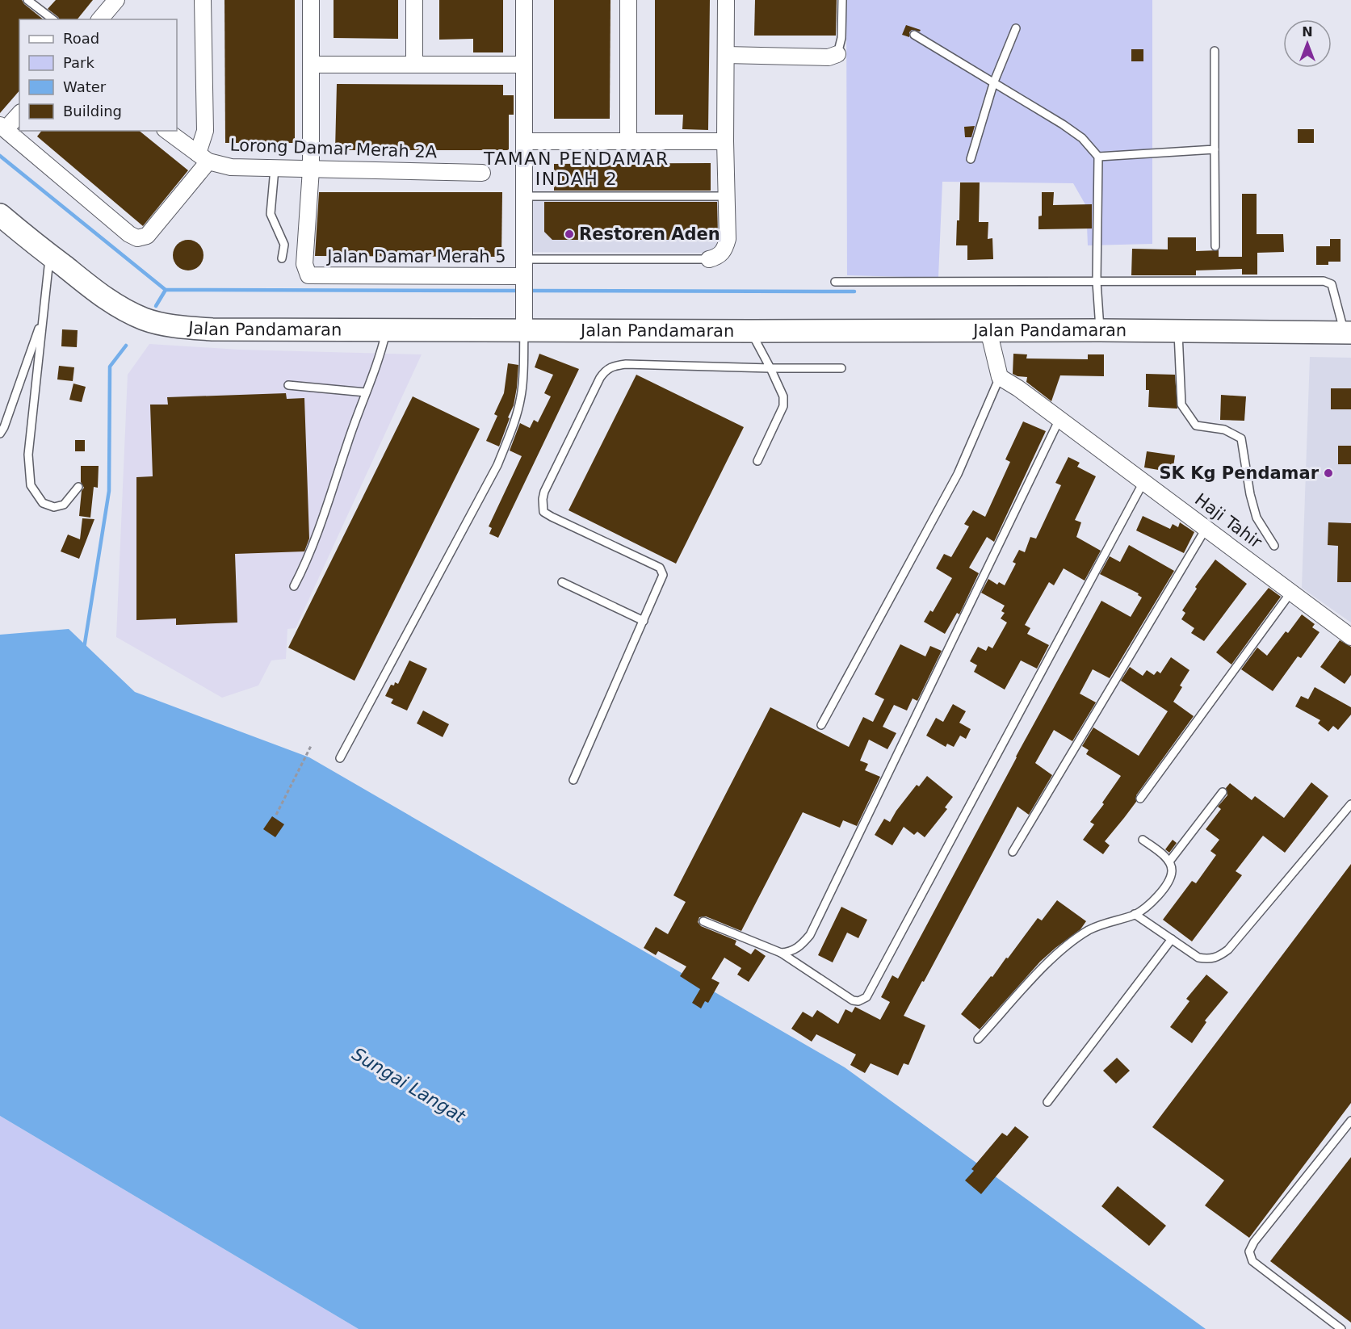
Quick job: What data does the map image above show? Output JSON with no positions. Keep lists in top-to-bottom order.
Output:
{
  "streets": {
    "main road": ["Jalan Pandamaran"],
    "street": ["Lorong Damar Merah 2A", "Jalan Damar Merah 5", "Haji Tahir"]
  },
  "crossings": [
    ["Lorong Damar Merah 2A", "Jalan Damar Merah 5"]
  ],
  "districts": ["TAMAN PENDAMAR INDAH 2"],
  "water": ["Sungai Langat"],
  "places": ["Restoren Aden", "SK Kg Pendamar"],
  "legend": [
    "Road",
    "Park",
    "Water",
    "Building"
  ],
  "north": "top"
}
